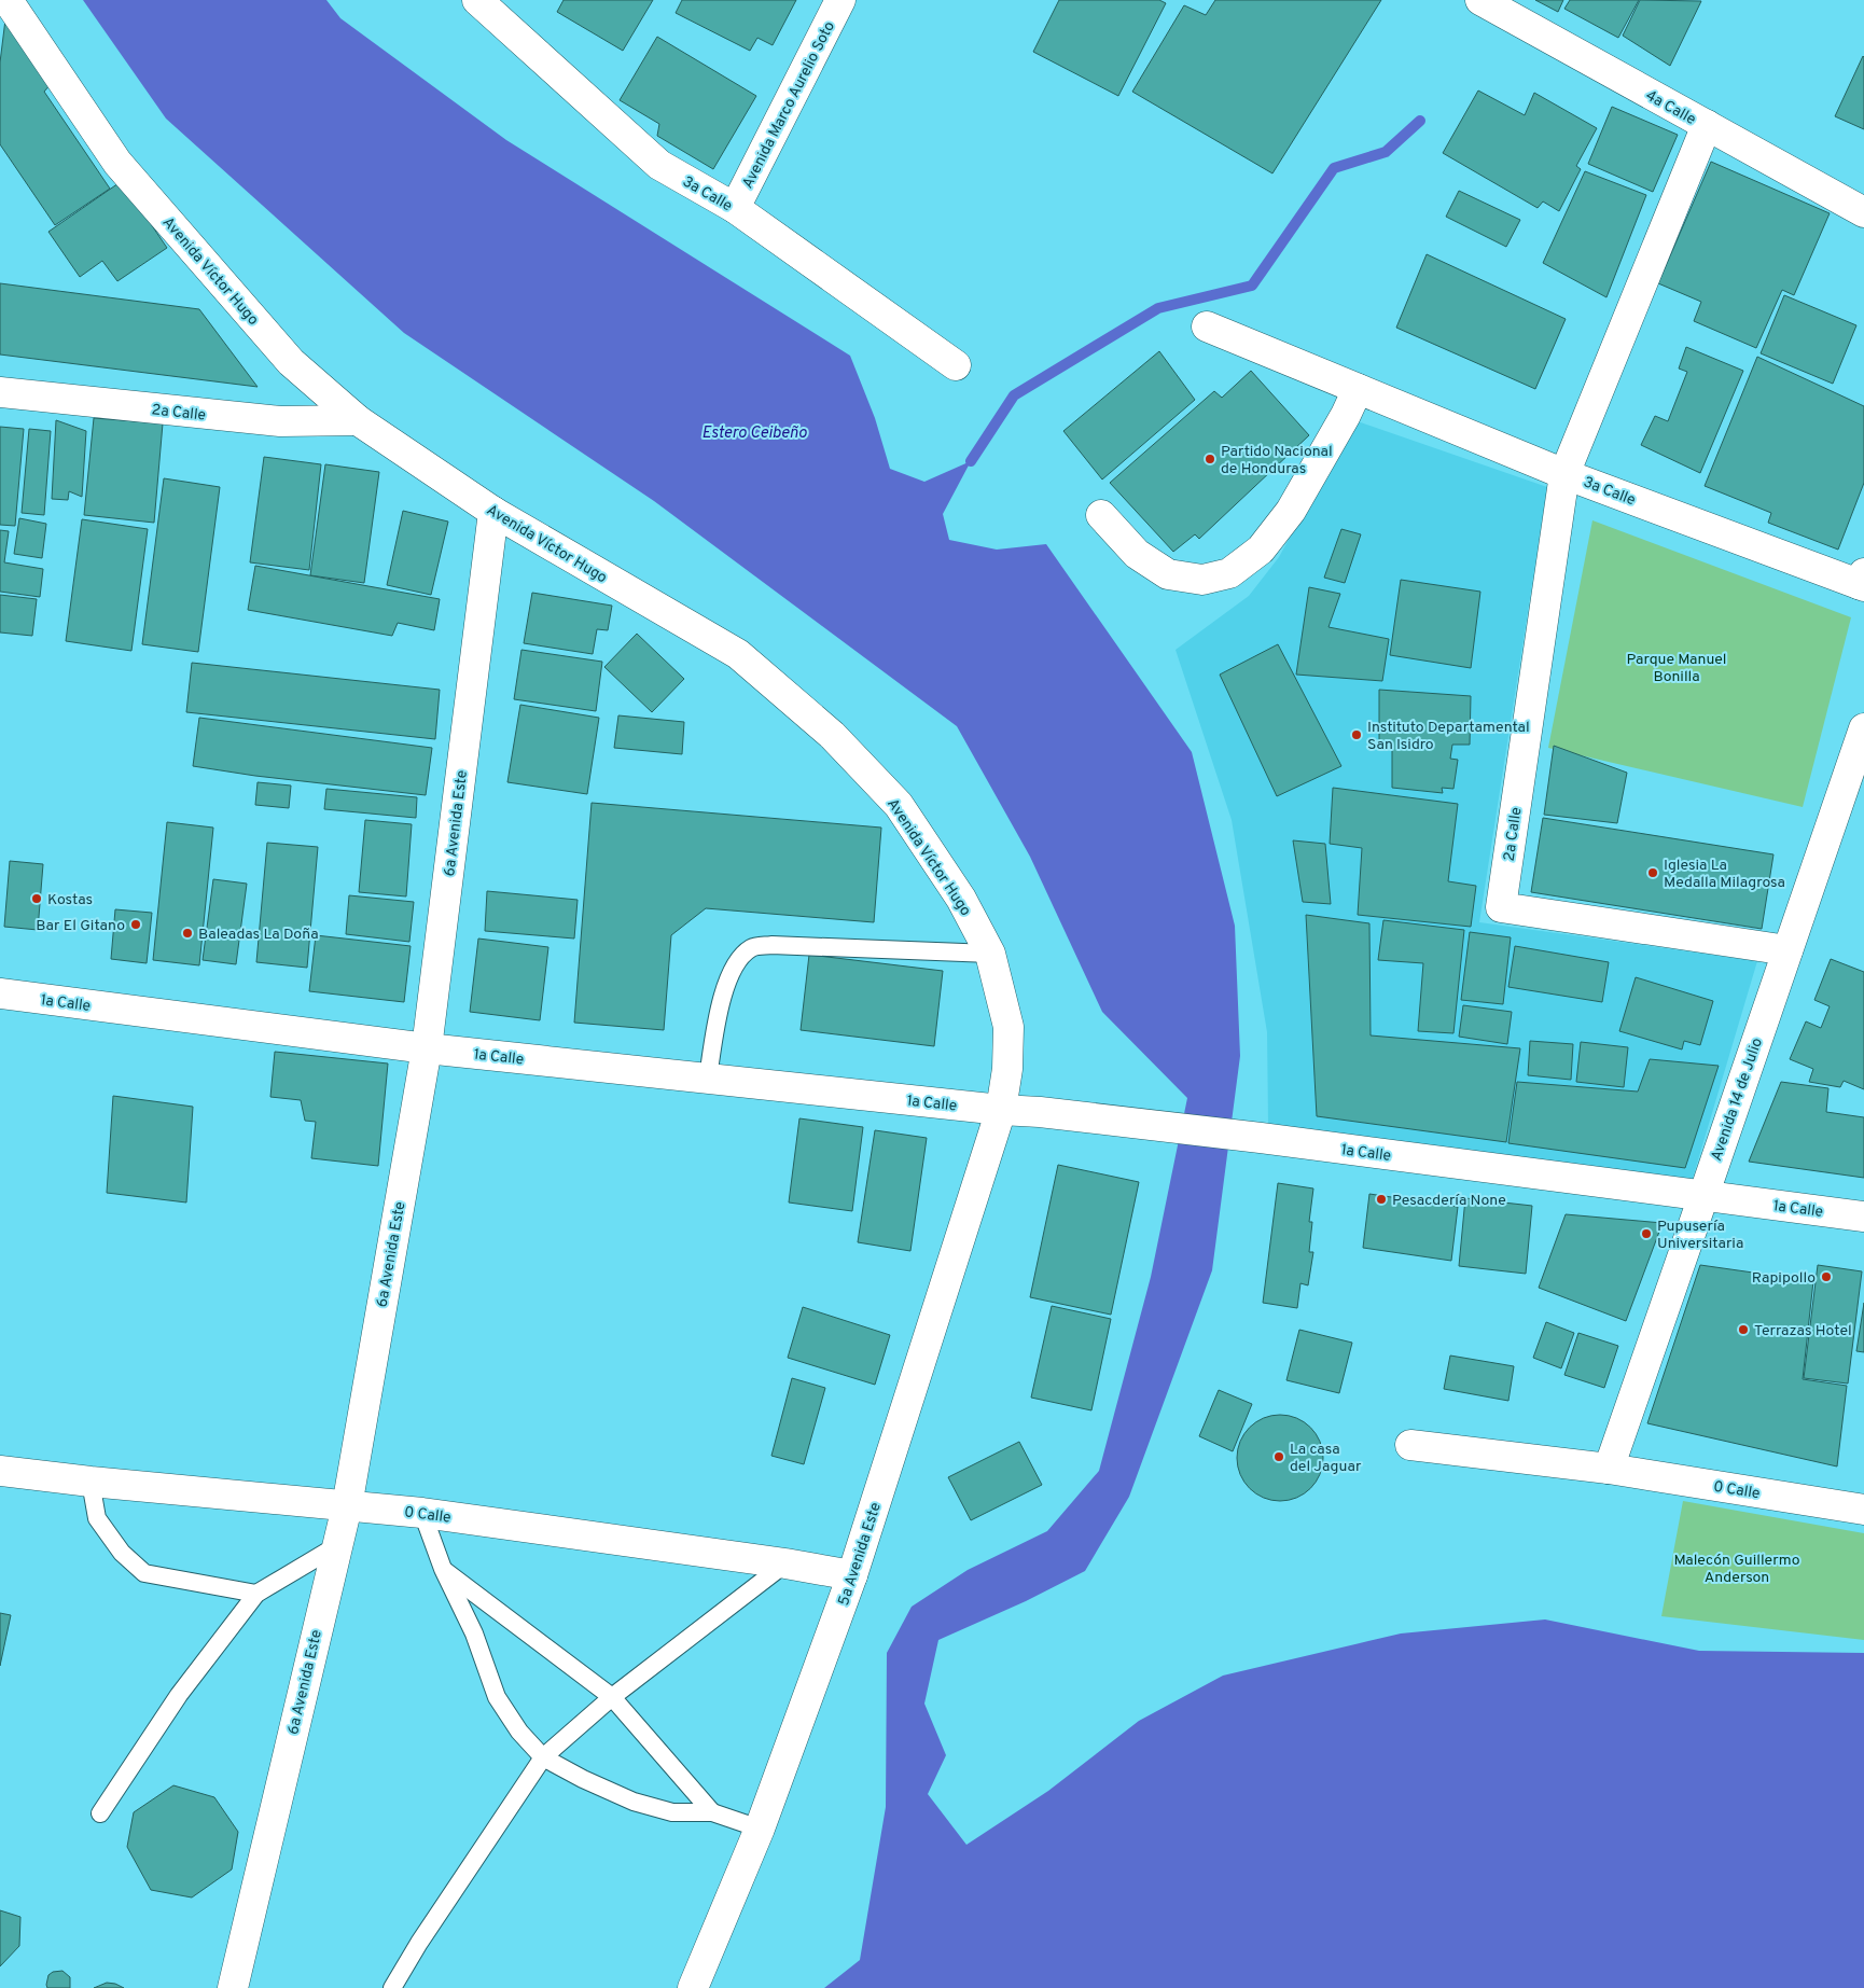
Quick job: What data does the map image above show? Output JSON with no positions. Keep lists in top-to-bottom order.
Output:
{
  "streets": {
    "street": [
      "Avenida Marco Aurelio Soto",
      "4a Calle",
      "3a Calle",
      "Avenida Víctor Hugo",
      "2a Calle",
      "6a Avenida Este",
      "1a Calle",
      "Avenida 14 de Julio",
      "0 Calle",
      "5a Avenida Este"
    ]
  },
  "crossings": [
    ["Avenida Marco Aurelio Soto", "3a Calle"],
    ["3a Calle", "2a Calle"],
    ["Avenida Víctor Hugo", "2a Calle"],
    ["Avenida Víctor Hugo", "6a Avenida Este"],
    ["Avenida Víctor Hugo", "1a Calle"],
    ["Avenida Víctor Hugo", "5a Avenida Este"],
    ["2a Calle", "Avenida 14 de Julio"],
    ["6a Avenida Este", "1a Calle"],
    ["6a Avenida Este", "0 Calle"],
    ["1a Calle", "Avenida 14 de Julio"],
    ["1a Calle", "5a Avenida Este"],
    ["Avenida 14 de Julio", "0 Calle"],
    ["0 Calle", "5a Avenida Este"]
  ],
  "water": ["Estero Ceibeño"],
  "parks": ["Parque Manuel Bonilla", "Malecón Guillermo Anderson"],
  "places": [
    "Partido Nacional de Honduras",
    "Instituto Departamental San Isidro",
    "Iglesia La Medalla Milagrosa",
    "Kostas",
    "Bar El Gitano",
    "Baleadas La Doña",
    "Pesacdería None",
    "Pupusería Universitaria",
    "Rapipollo",
    "Terrazas Hotel",
    "La casa del Jaguar"
  ]
}
